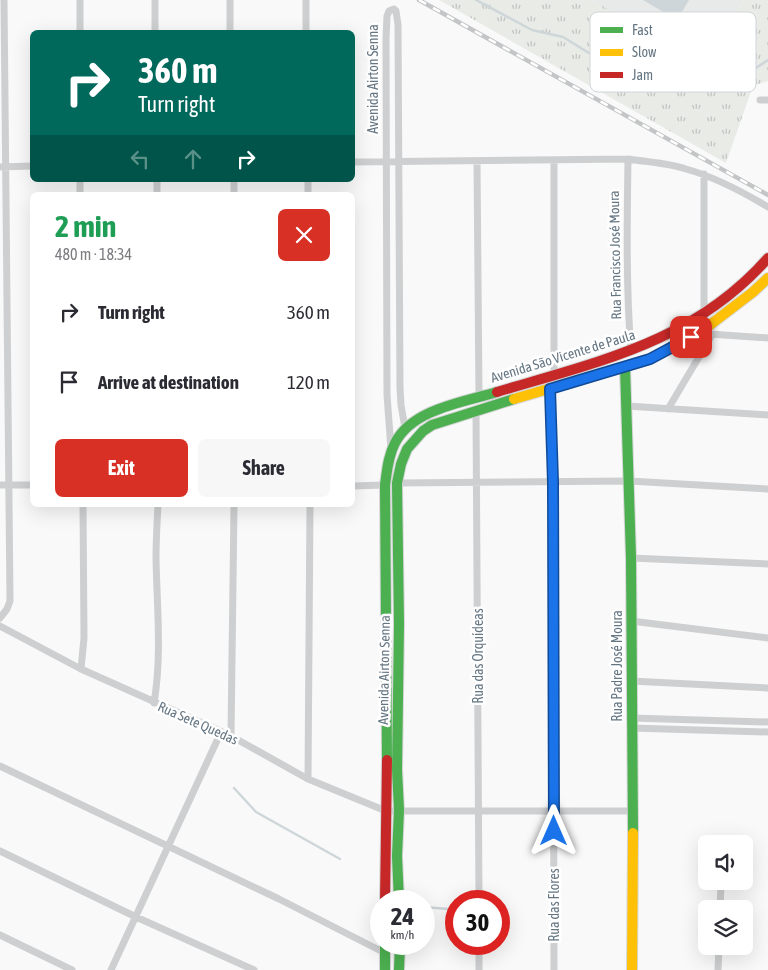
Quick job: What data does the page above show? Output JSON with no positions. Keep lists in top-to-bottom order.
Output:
{
  "streets": {
    "main road": ["Avenida Airton Senna", "Avenida São Vicente de Paula", "Rua Padre José Moura"],
    "street": [
      "Rua Francisco José Moura",
      "Rua das Orquídeas",
      "Rua Sete Quedas",
      "Rua das Flores"
    ]
  },
  "crossings": [
    ["Avenida Airton Senna", "Avenida São Vicente de Paula"],
    ["Avenida Airton Senna", "Rua Sete Quedas"],
    ["Rua Francisco José Moura", "Avenida São Vicente de Paula"],
    ["Avenida São Vicente de Paula", "Rua das Orquídeas"],
    ["Avenida São Vicente de Paula", "Rua Padre José Moura"],
    ["Avenida São Vicente de Paula", "Rua das Flores"],
    ["Rua das Orquídeas", "Rua Sete Quedas"],
    ["Rua Padre José Moura", "Rua Sete Quedas"],
    ["Rua Sete Quedas", "Rua das Flores"]
  ],
  "legend": ["Fast", "Slow", "Jam"],
  "page": {
    "turn": ["360 m", "Turn right"],
    "heading": ["2 min", "480 m · 18:34"],
    "list": [
      {
        "name": "Turn right",
        "value": "360 m"
      },
      {
        "name": "Arrive at destination",
        "value": "120 m"
      }
    ],
    "buttons": ["Exit", "Share"],
    "speed": "24 km/h",
    "limit": "30"
  }
}
